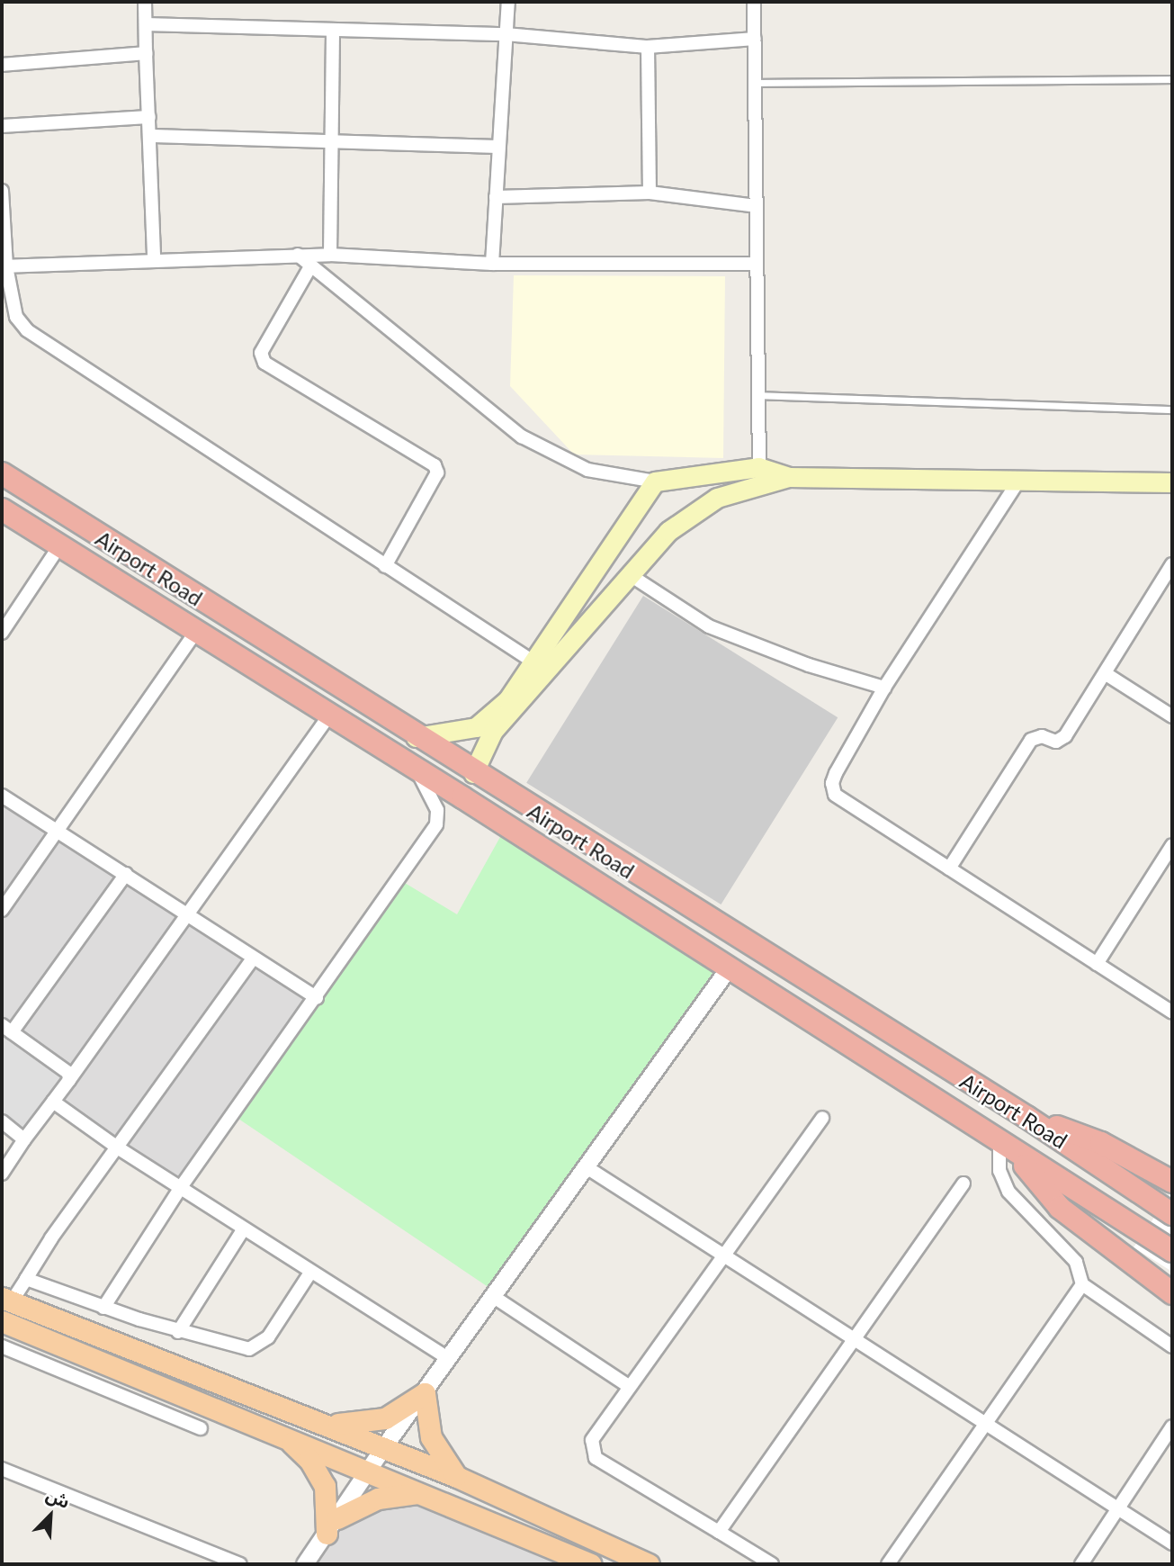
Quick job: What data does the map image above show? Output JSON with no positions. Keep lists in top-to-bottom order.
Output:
{
  "streets": {
    "highway": ["Airport Road"]
  },
  "north": "top right"
}
